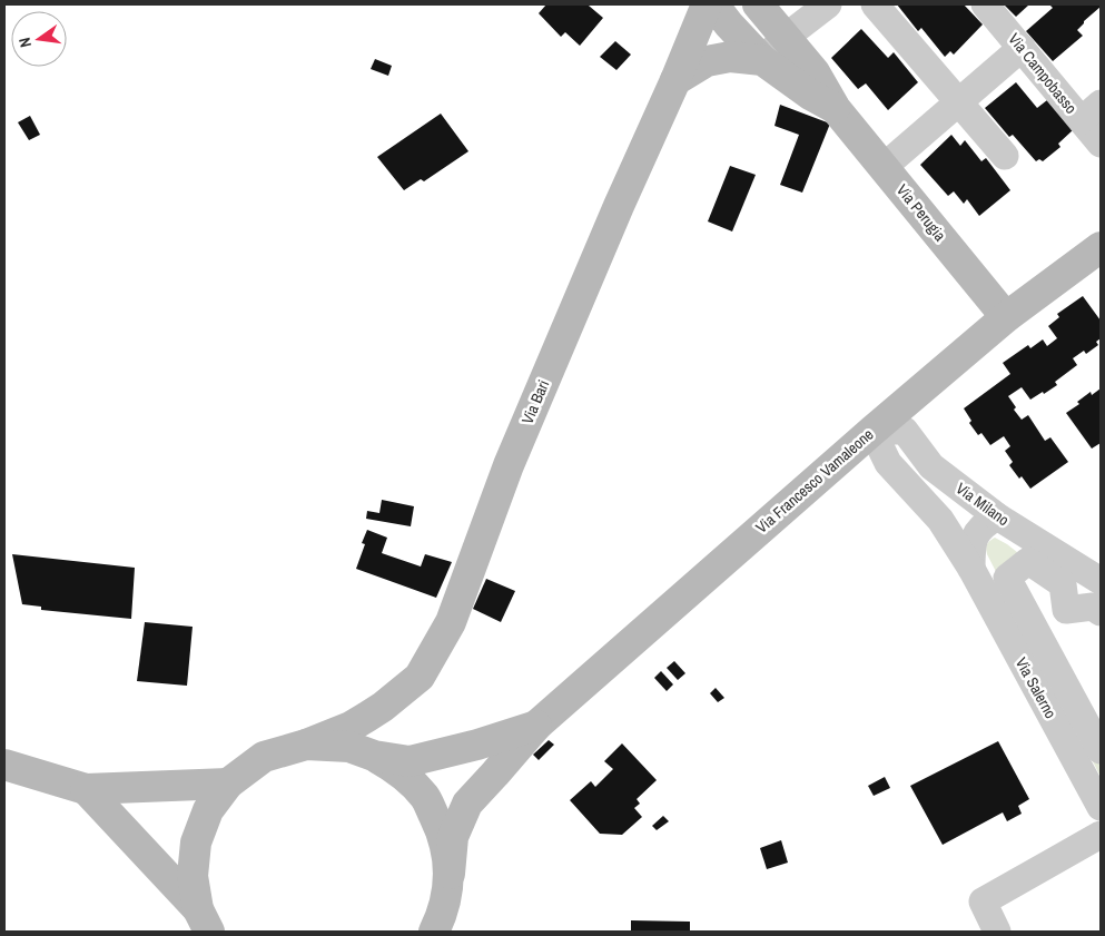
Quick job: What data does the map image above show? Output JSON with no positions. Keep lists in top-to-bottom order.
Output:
{
  "streets": {
    "main road": ["Via Perugia", "Via Bari", "Via Francesco Vamaleone"],
    "street": ["Via Campobasso", "Via Milano", "Via Salerno"]
  },
  "crossings": [
    ["Via Perugia", "Via Francesco Vamaleone"],
    ["Via Francesco Vamaleone", "Via Milano"],
    ["Via Francesco Vamaleone", "Via Salerno"],
    ["Via Milano", "Via Salerno"]
  ],
  "north": "left"
}
